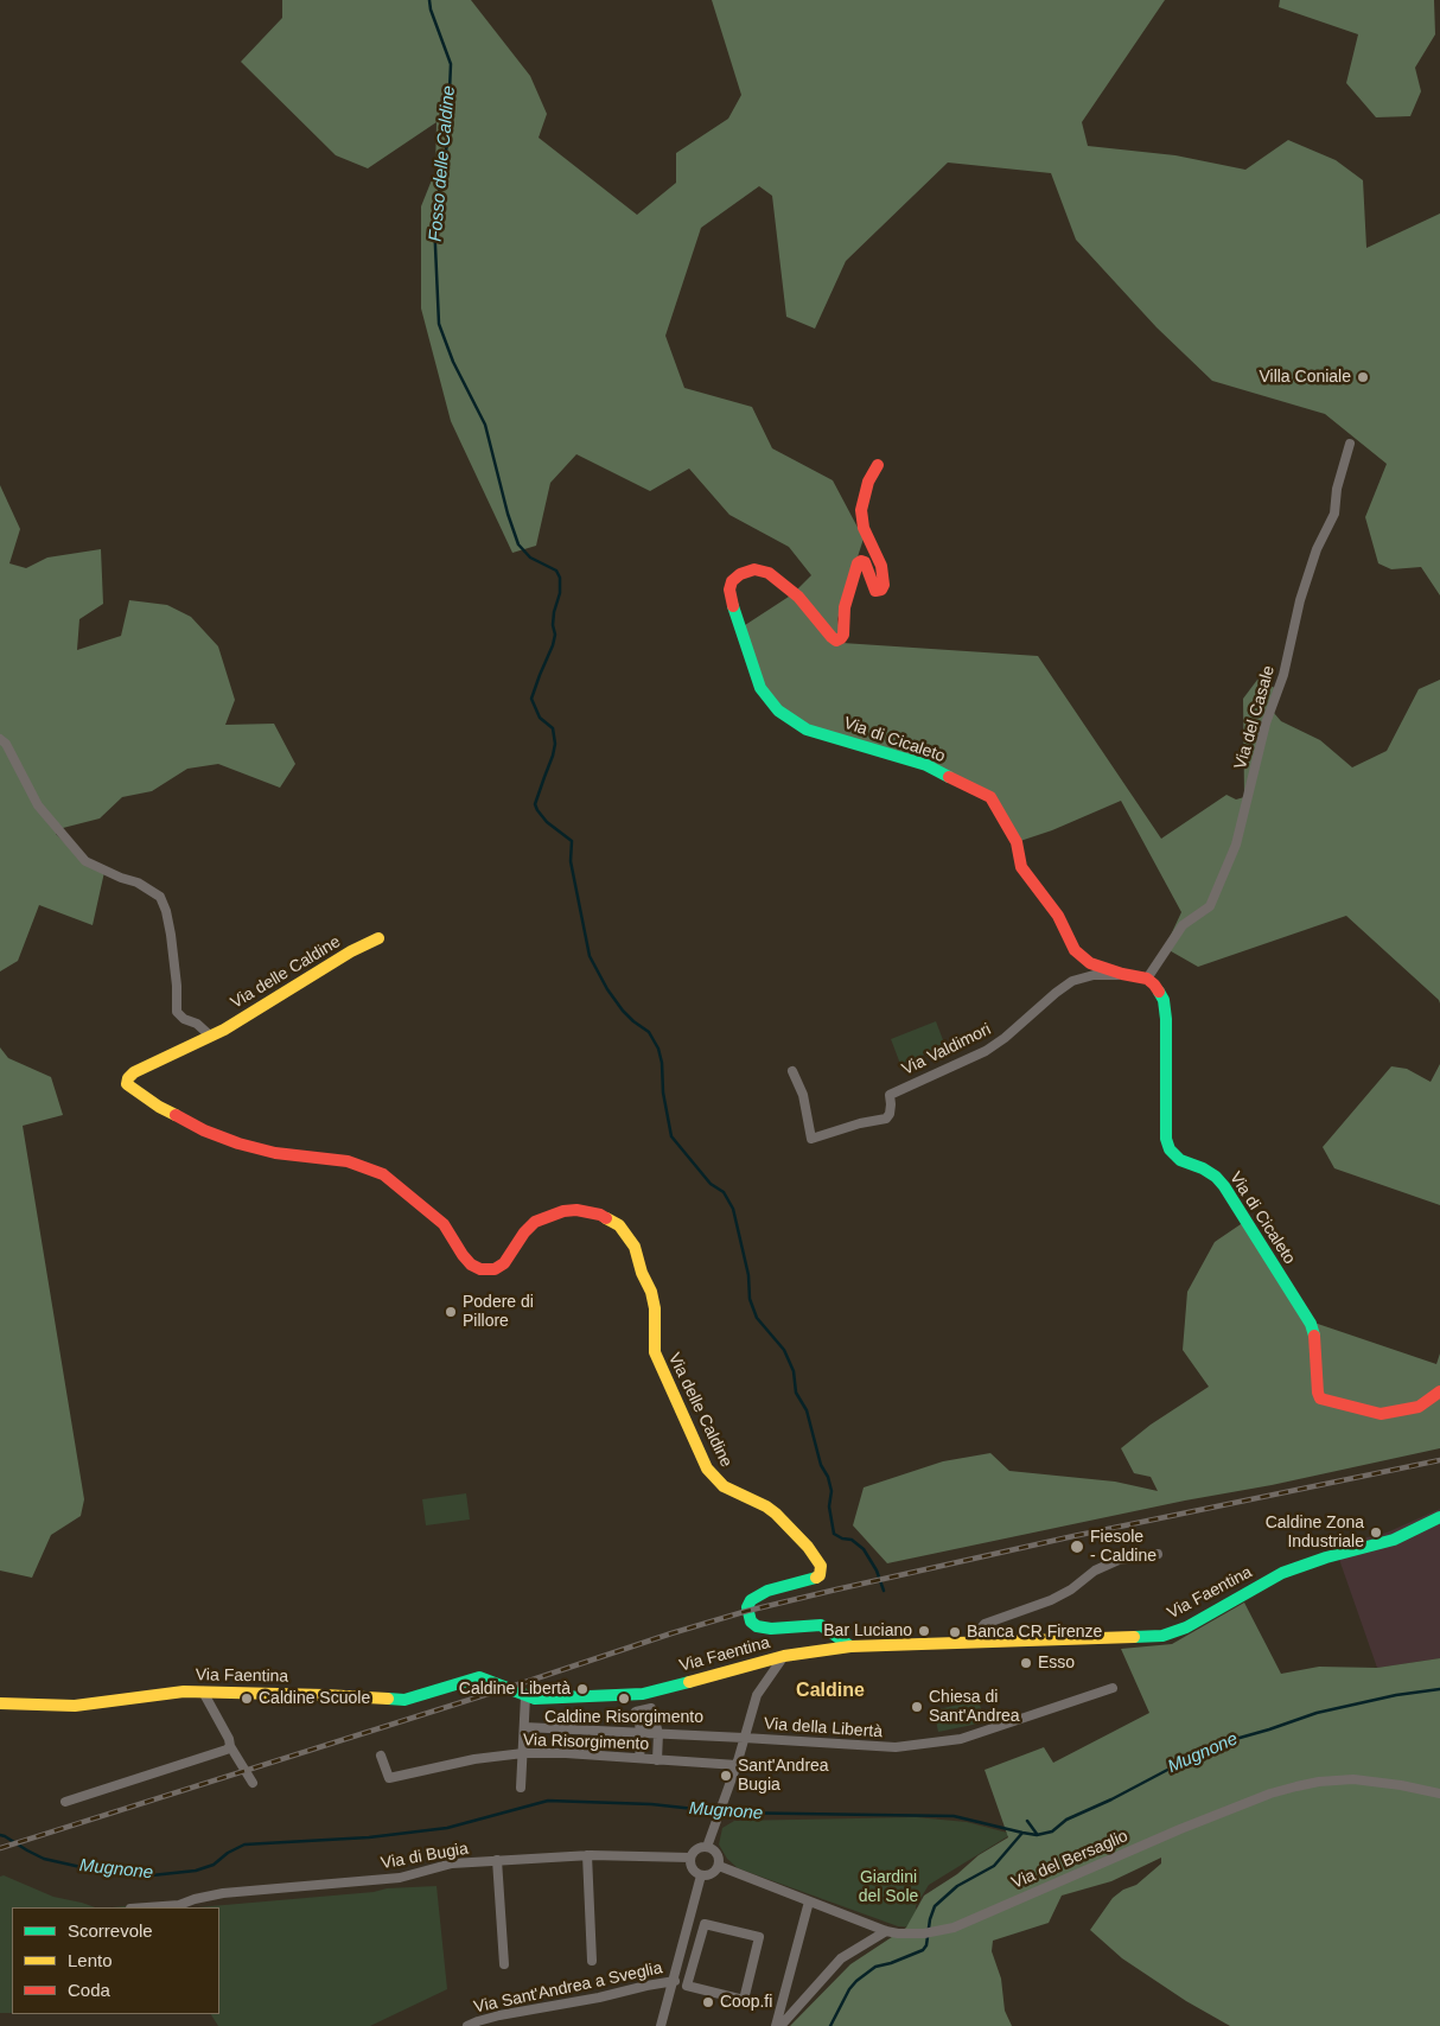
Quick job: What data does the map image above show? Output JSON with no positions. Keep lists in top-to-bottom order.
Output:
{
  "streets": {
    "street": [
      "Via del Casale",
      "Via di Cicaleto",
      "Via delle Caldine",
      "Via Valdimori",
      "Via Faentina",
      "Via della Libertà",
      "Via Risorgimento",
      "Via di Bugia",
      "Via del Bersaglio",
      "Via Sant'Andrea a Sveglia"
    ]
  },
  "crossings": [
    ["Via del Casale", "Via di Cicaleto"],
    ["Via di Cicaleto", "Via Valdimori"],
    ["Via delle Caldine", "Via Faentina"],
    ["Via di Bugia", "Via del Bersaglio"],
    ["Via di Bugia", "Via Sant'Andrea a Sveglia"],
    ["Via del Bersaglio", "Via Sant'Andrea a Sveglia"]
  ],
  "districts": ["Caldine"],
  "water": ["Fosso delle Caldine", "Mugnone"],
  "parks": ["Giardini del Sole"],
  "places": [
    "Villa Coniale",
    "Podere di Pillore",
    "Caldine Zona Industriale",
    "Fiesole - Caldine",
    "Bar Luciano",
    "Banca CR Firenze",
    "Esso",
    "Caldine Libertà",
    "Caldine Scuole",
    "Caldine Risorgimento",
    "Chiesa di Sant'Andrea",
    "Sant'Andrea Bugia",
    "Coop.fi"
  ],
  "legend": ["Scorrevole", "Lento", "Coda"]
}
